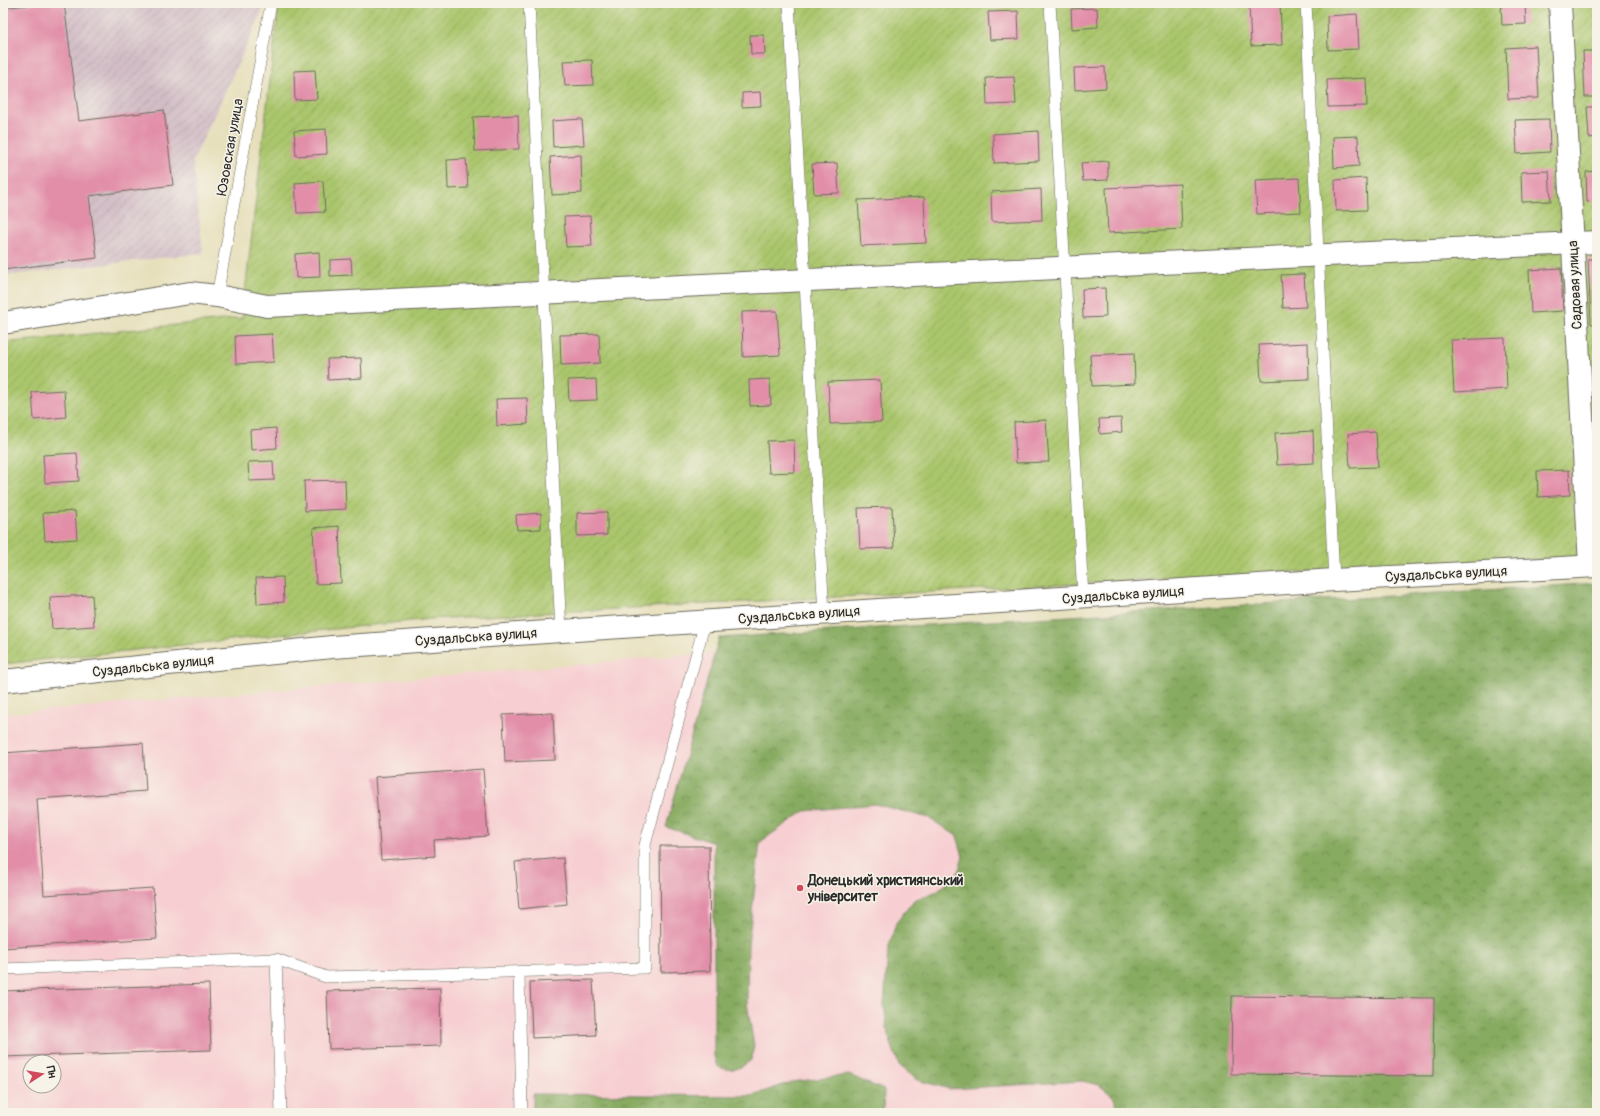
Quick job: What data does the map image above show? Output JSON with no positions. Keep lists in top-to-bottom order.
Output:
{
  "streets": {
    "street": ["Садовая улица", "Суздальська вулиця"],
    "lane": ["Юзовская улица"]
  },
  "crossings": [
    ["Садовая улица", "Суздальська вулиця"]
  ],
  "places": ["Донецький християнський університет"],
  "north": "right"
}
